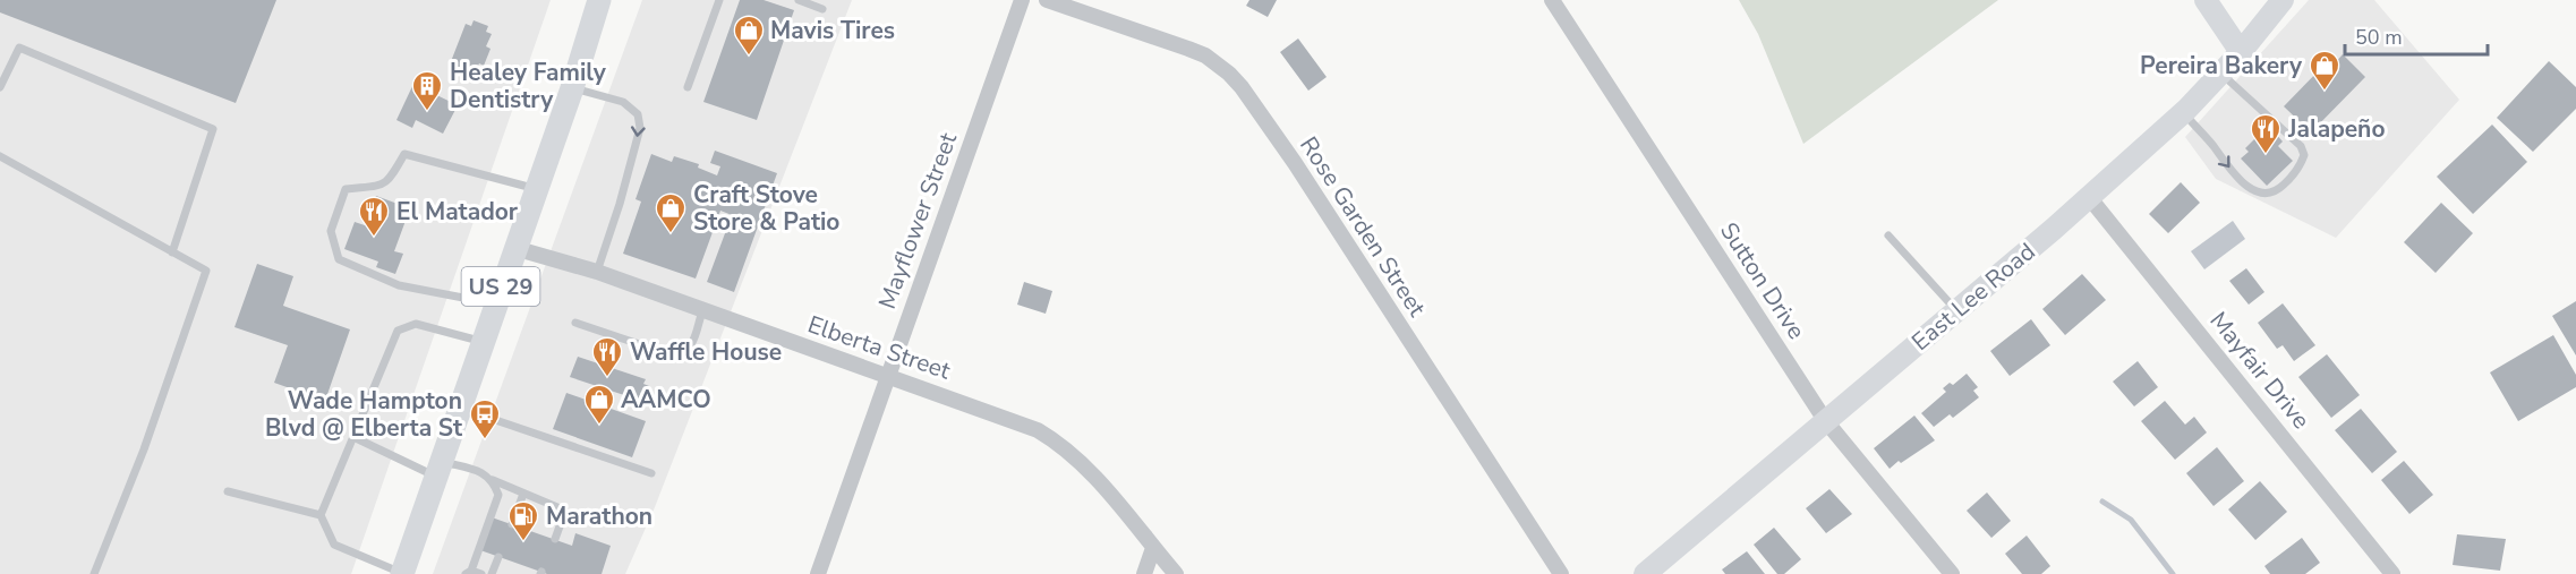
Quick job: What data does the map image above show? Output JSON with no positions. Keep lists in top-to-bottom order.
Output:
{
  "streets": {
    "main road": ["US 29"],
    "street": [
      "Mayflower Street",
      "Rose Garden Street",
      "Sutton Drive",
      "East Lee Road",
      "Elberta Street",
      "Mayfair Drive"
    ]
  },
  "crossings": [
    ["Mayflower Street", "Elberta Street"],
    ["Sutton Drive", "East Lee Road"],
    ["US 29", "Elberta Street"],
    ["East Lee Road", "Mayfair Drive"]
  ],
  "places": {
    "shop": [
      "Mavis Tires",
      "Pereira Bakery",
      "Craft Stove Store & Patio",
      "AAMCO"
    ],
    "building": ["Healey Family Dentistry"],
    "restaurant": ["Jalapeño", "El Matador", "Waffle House"],
    "bus stop": ["Wade Hampton Blvd @ Elberta St"],
    "fuel station": ["Marathon"]
  },
  "scale_bar": "50 m"
}
